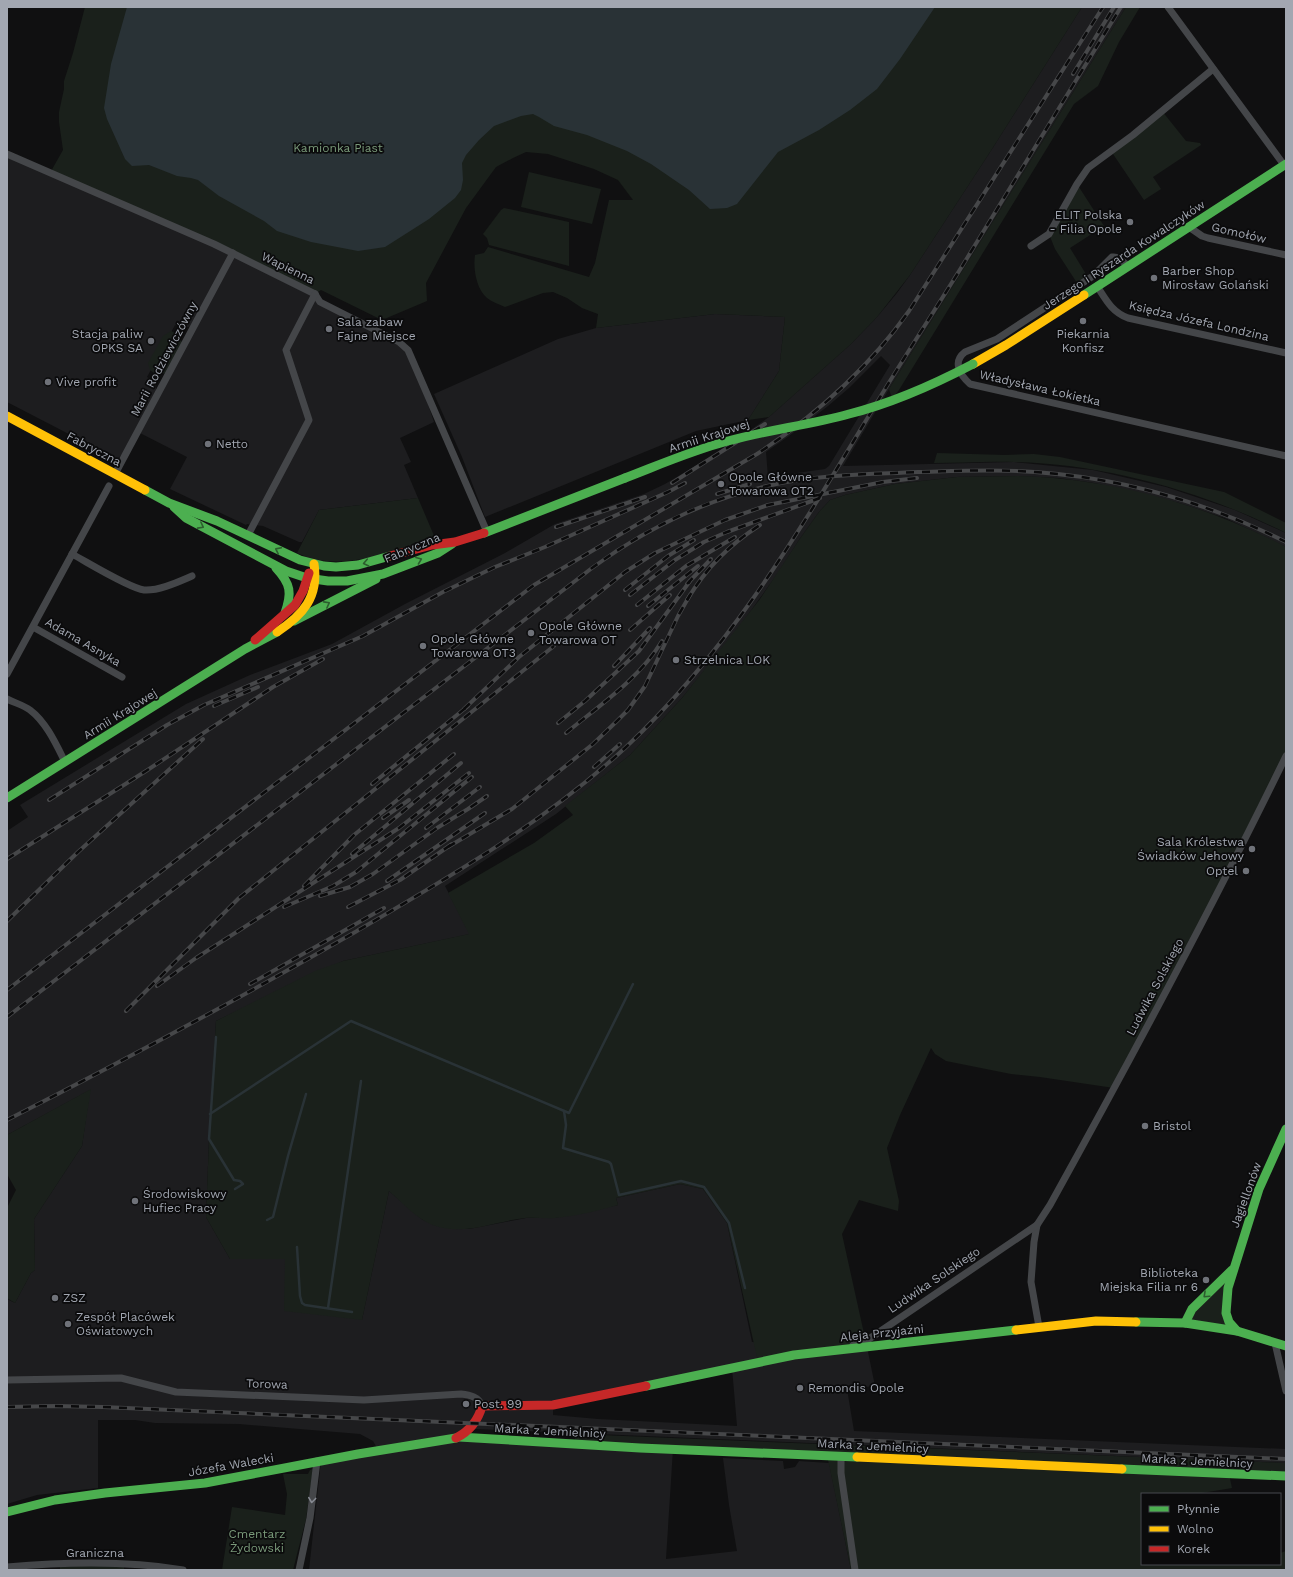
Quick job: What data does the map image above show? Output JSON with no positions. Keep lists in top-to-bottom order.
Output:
{
  "streets": {
    "main road": [
      "Jerzego i Ryszarda Kowalczyków",
      "Armii Krajowej",
      "Fabryczna",
      "Jagiellonów",
      "Aleja Przyjaźni",
      "Marka z Jemielnicy",
      "Józefa Walecki"
    ],
    "street": [
      "Gomołów",
      "Wapienna",
      "Księdza Józefa Londzina",
      "Marii Rodziewiczówny",
      "Władysława Łokietka",
      "Adama Asnyka",
      "Ludwika Solskiego",
      "Torowa",
      "Graniczna"
    ]
  },
  "crossings": [
    ["Gomołów", "Jerzego i Ryszarda Kowalczyków"],
    ["Jerzego i Ryszarda Kowalczyków", "Księdza Józefa Londzina"],
    ["Jerzego i Ryszarda Kowalczyków", "Władysława Łokietka"],
    ["Jerzego i Ryszarda Kowalczyków", "Armii Krajowej"],
    ["Wapienna", "Marii Rodziewiczówny"],
    ["Wapienna", "Fabryczna"],
    ["Marii Rodziewiczówny", "Fabryczna"],
    ["Armii Krajowej", "Fabryczna"],
    ["Ludwika Solskiego", "Aleja Przyjaźni"],
    ["Jagiellonów", "Aleja Przyjaźni"],
    ["Aleja Przyjaźni", "Torowa"],
    ["Marka z Jemielnicy", "Józefa Walecki"]
  ],
  "parks": ["Kamionka Piast", "Cmentarz Żydowski"],
  "places": [
    "ELIT Polska - Filia Opole",
    "Barber Shop Mirosław Golański",
    "Piekarnia Konfisz",
    "Sala zabaw Fajne Miejsce",
    "Stacja paliw OPKS SA",
    "Vive profit",
    "Netto",
    "Opole Główne Towarowa OT2",
    "Opole Główne Towarowa OT",
    "Opole Główne Towarowa OT3",
    "Strzelnica LOK",
    "Sala Królestwa Świadków Jehowy",
    "Optel",
    "Bristol",
    "Środowiskowy Hufiec Pracy",
    "Biblioteka Miejska Filia nr 6",
    "ZSZ",
    "Zespół Placówek Oświatowych",
    "Remondis Opole",
    "Post. 99"
  ],
  "legend": ["Płynnie", "Wolno", "Korek"]
}
